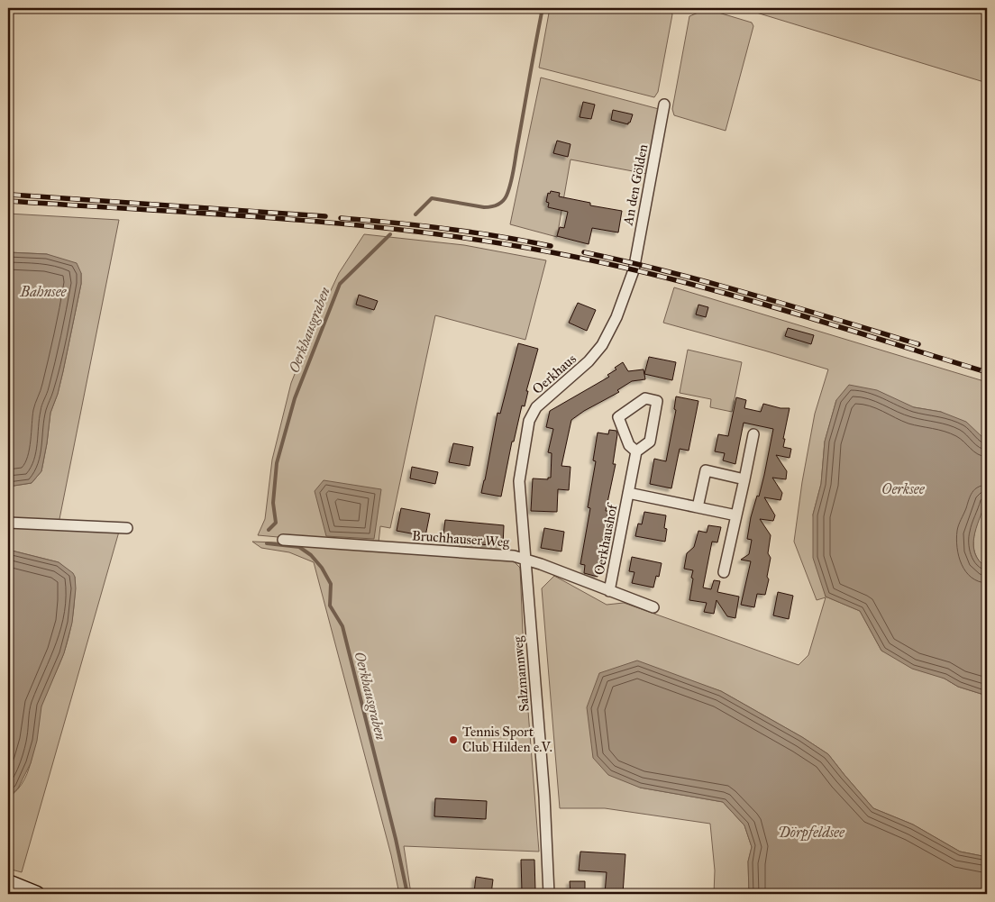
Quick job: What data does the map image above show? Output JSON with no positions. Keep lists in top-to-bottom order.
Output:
{
  "streets": {
    "street": [
      "An den Gölden",
      "Oerkhaus",
      "Bruchhauser Weg",
      "Oerkhaushof",
      "Salzmannweg"
    ]
  },
  "crossings": [
    ["An den Gölden", "Oerkhaus"],
    ["Oerkhaus", "Bruchhauser Weg"],
    ["Oerkhaus", "Salzmannweg"],
    ["Bruchhauser Weg", "Oerkhaushof"],
    ["Bruchhauser Weg", "Salzmannweg"]
  ],
  "water": [
    "Bahnsee",
    "Oerkhausgraben",
    "Oerksee",
    "Dörpfeldsee"
  ],
  "places": ["Tennis Sport Club Hilden e.V."]
}
